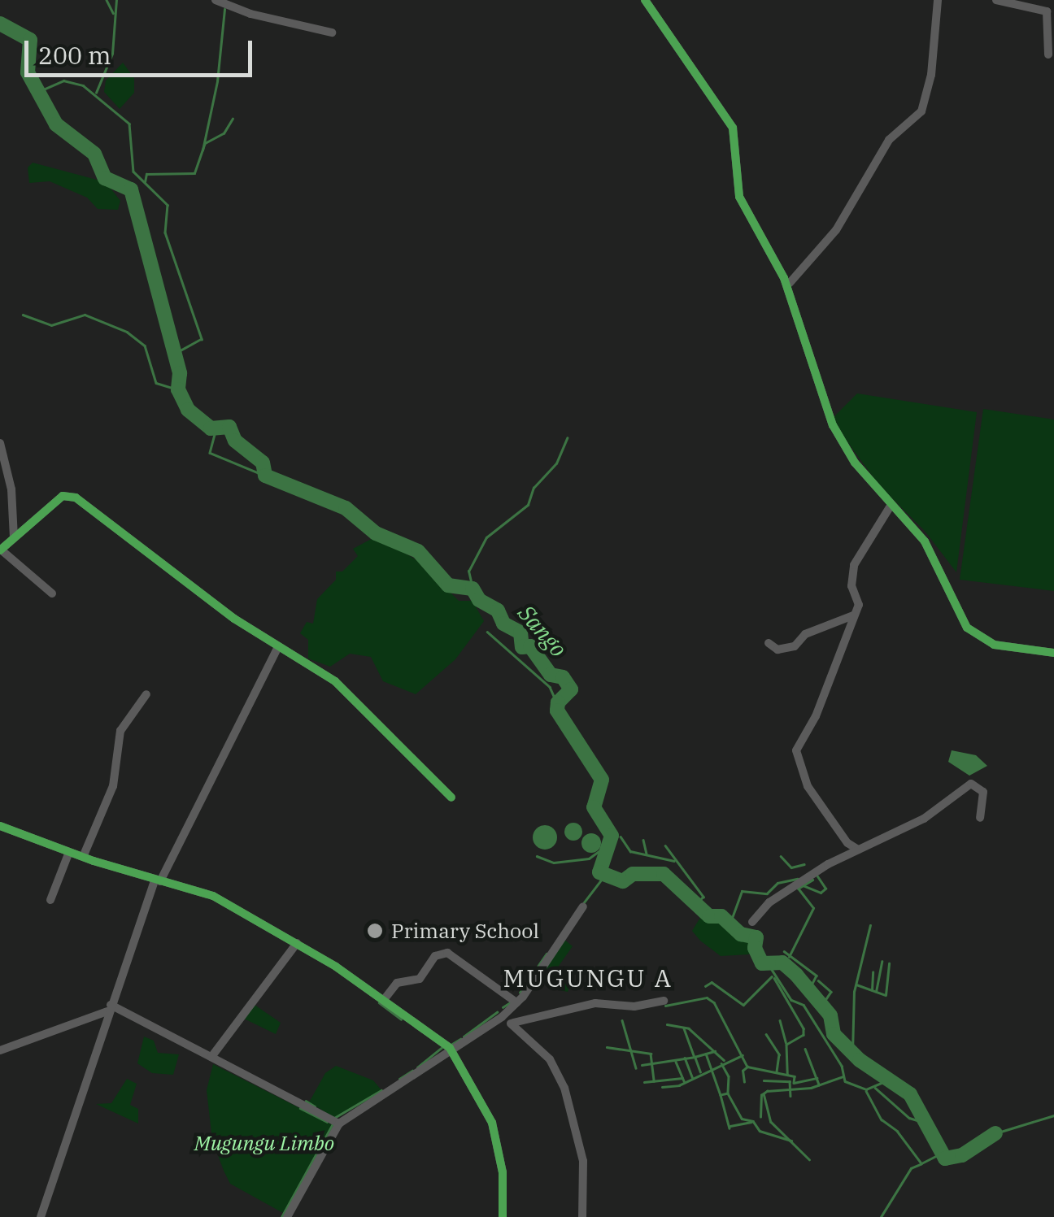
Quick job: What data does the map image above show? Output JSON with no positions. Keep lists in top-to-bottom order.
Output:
{
  "districts": ["MUGUNGU A"],
  "water": ["Sango"],
  "parks": ["Mugungu Limbo"],
  "places": ["Primary School"],
  "scale_bar": "200 m"
}
